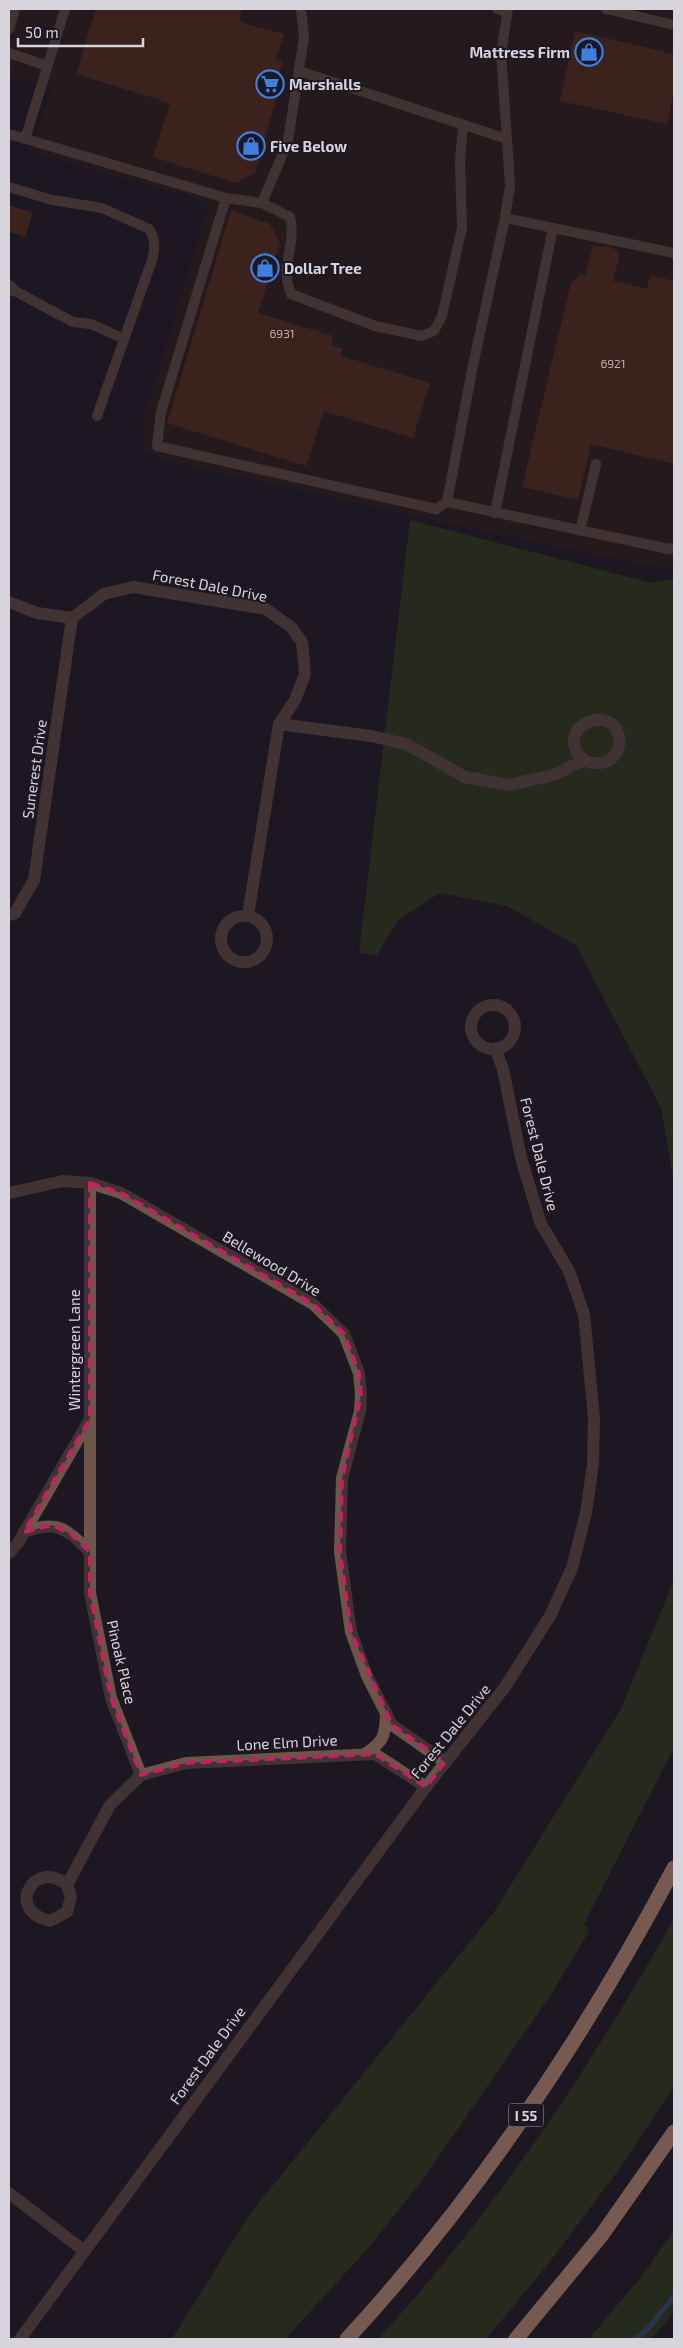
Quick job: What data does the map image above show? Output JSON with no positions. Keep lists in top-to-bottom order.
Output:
{
  "streets": {
    "highway": ["I 55"],
    "street": [
      "Forest Dale Drive",
      "Sunerest Drive",
      "Bellewood Drive",
      "Wintergreen Lane",
      "Pinoak Place",
      "Lone Elm Drive"
    ]
  },
  "crossings": [
    ["Forest Dale Drive", "Sunerest Drive"],
    ["Forest Dale Drive", "Bellewood Drive"],
    ["Forest Dale Drive", "Lone Elm Drive"],
    ["Bellewood Drive", "Wintergreen Lane"],
    ["Wintergreen Lane", "Pinoak Place"],
    ["Pinoak Place", "Lone Elm Drive"]
  ],
  "places": {
    "shop": ["Mattress Firm", "Five Below", "Dollar Tree"],
    "supermarket": ["Marshalls"]
  },
  "house_numbers": ["6931", "6921"],
  "scale_bar": "50 m"
}
